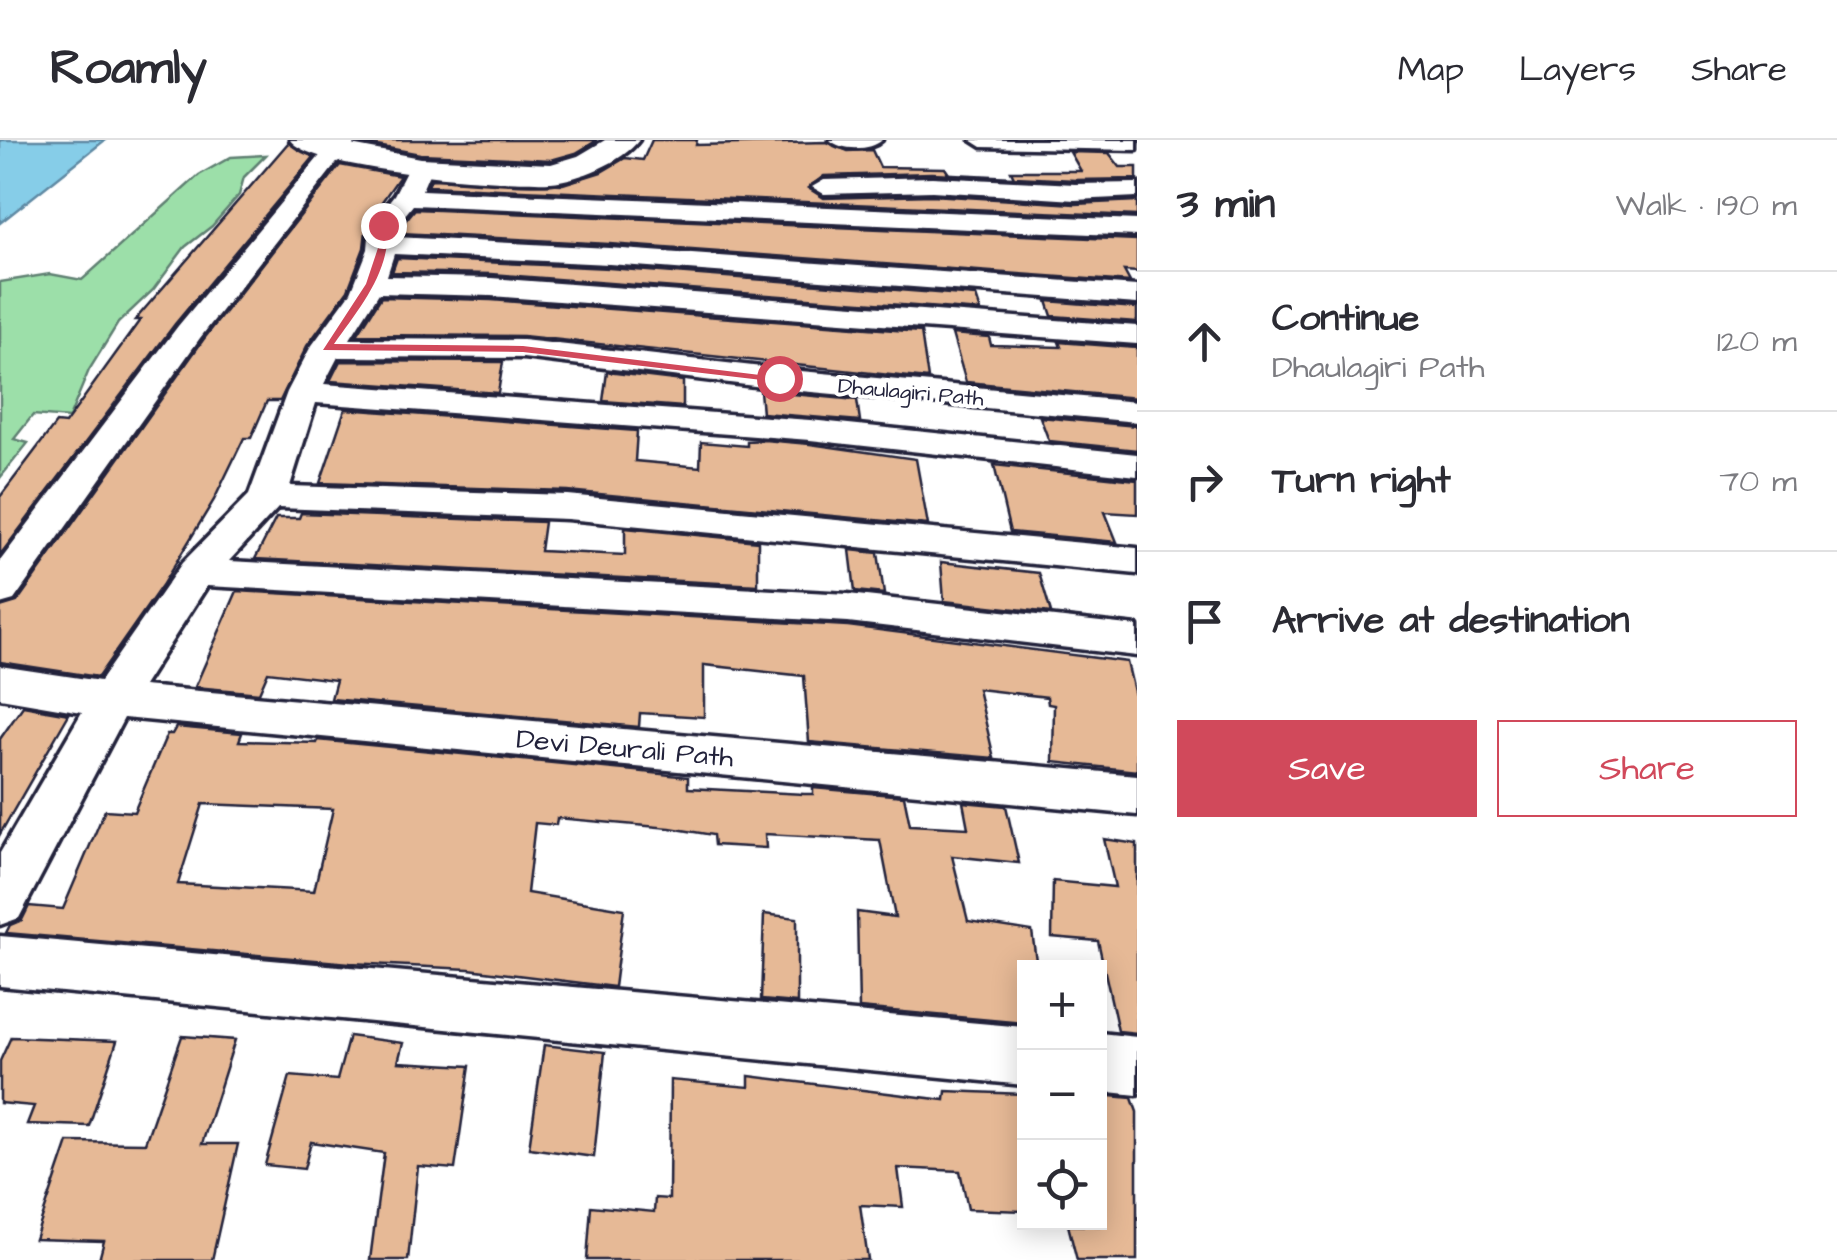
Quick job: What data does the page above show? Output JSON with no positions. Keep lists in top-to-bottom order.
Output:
{
  "streets": {
    "street": ["Dhaulagiri Path", "Devi Deurali Path"]
  },
  "page": {
    "header": "Roamly",
    "nav": ["Map", "Layers", "Share"],
    "heading": ["3 min", "Walk · 190 m"],
    "list": [
      ["Continue", "Dhaulagiri Path", "120 m"],
      ["Turn right", "70 m"],
      "Arrive at destination"
    ],
    "buttons": ["Save", "Share"],
    "map_buttons": ["+", "−"]
  }
}
